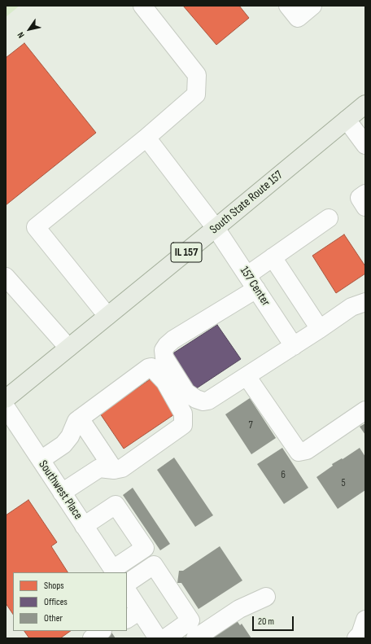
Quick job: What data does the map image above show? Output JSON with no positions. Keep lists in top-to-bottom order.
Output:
{
  "streets": {
    "main road": ["South State Route 157", "IL 157"],
    "street": ["157 Center", "Southwest Place"]
  },
  "crossings": [
    ["South State Route 157", "157 Center"]
  ],
  "house_numbers": ["7", "6", "5"],
  "legend": ["Shops", "Offices", "Other"],
  "scale_bar": "20 m",
  "north": "bottom left"
}
